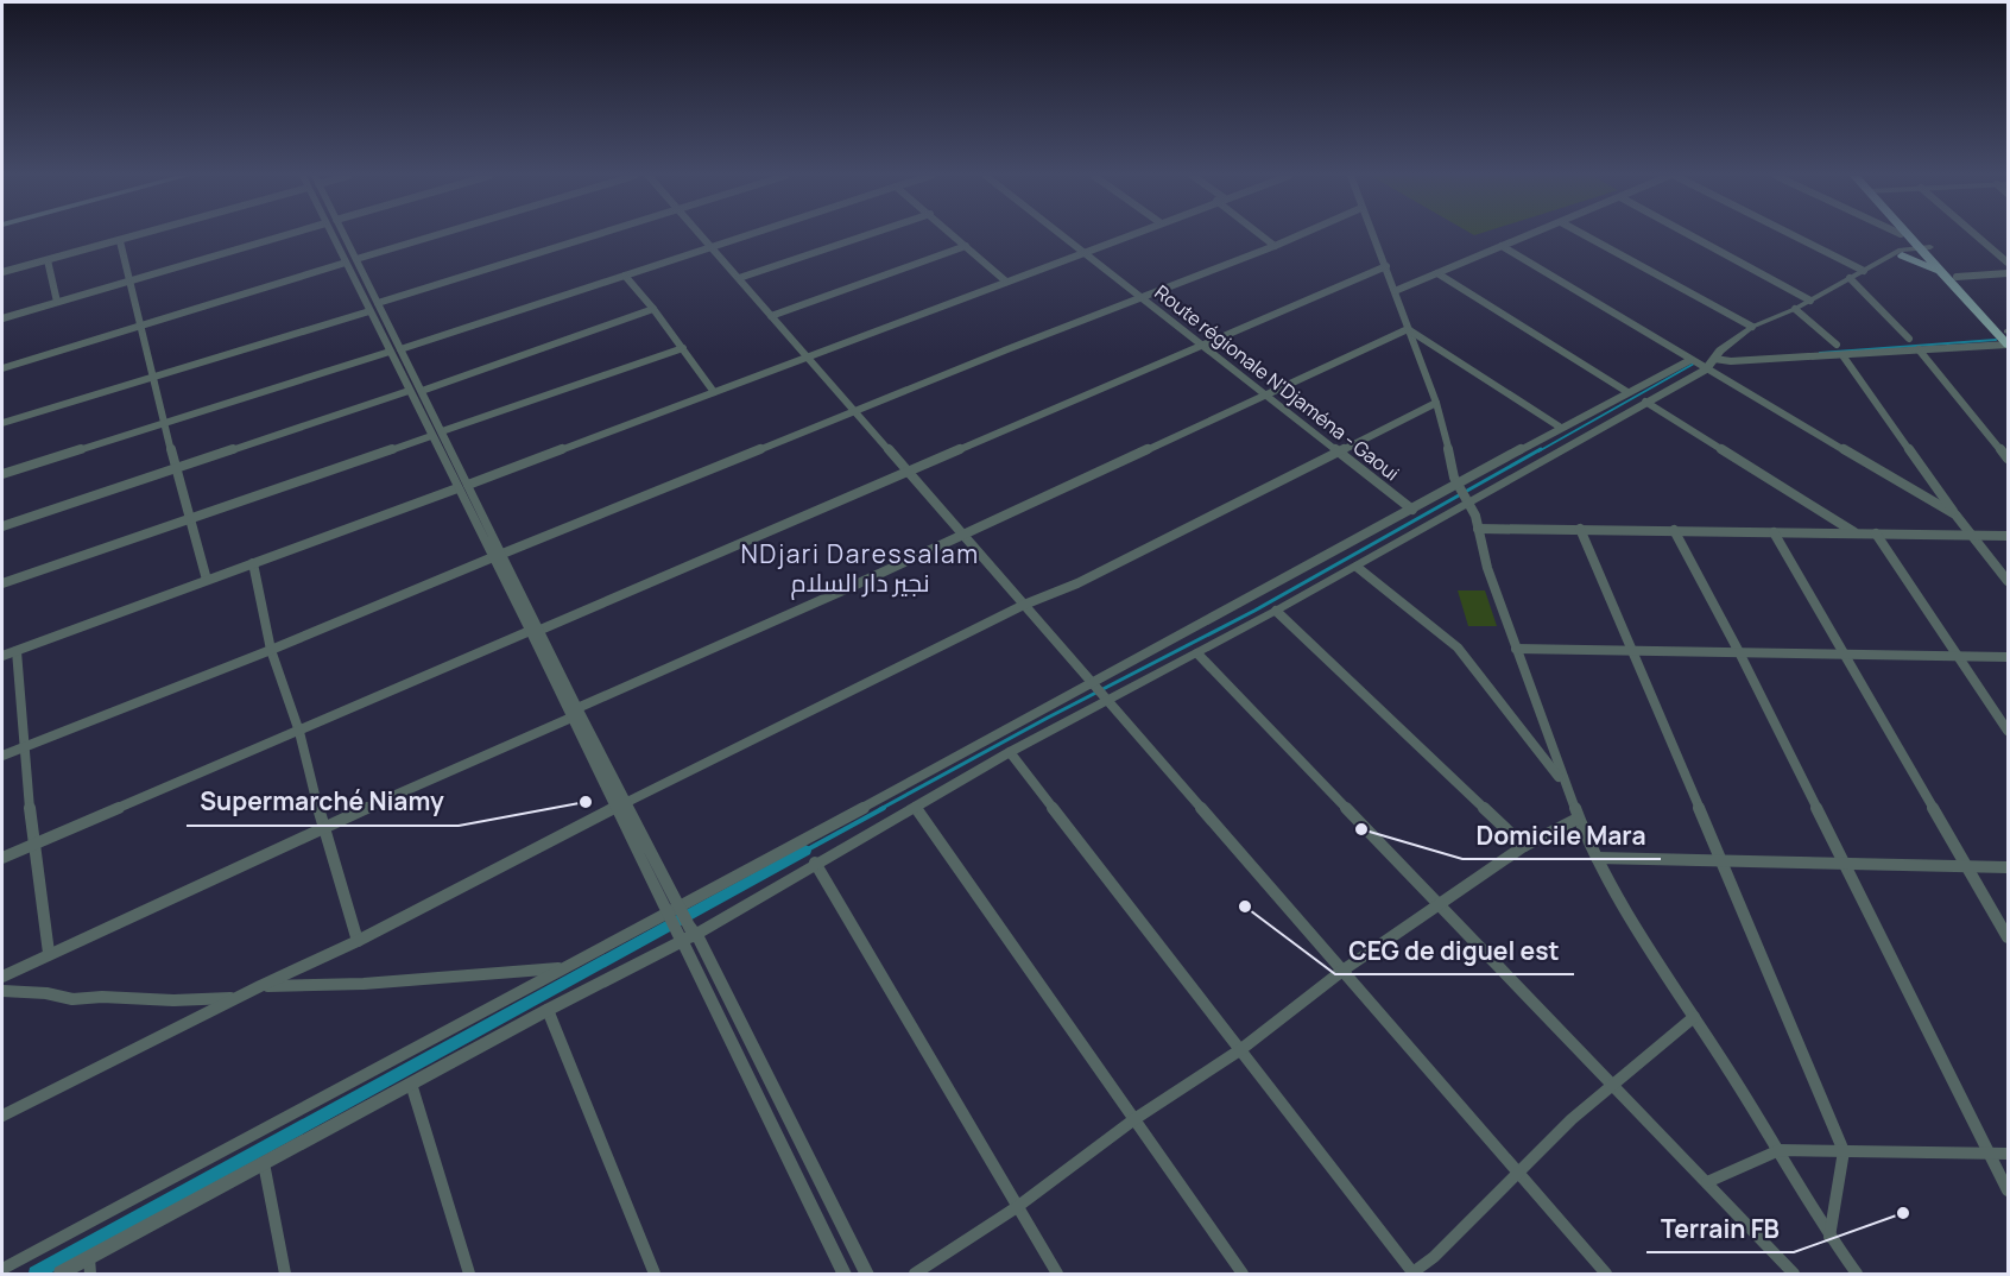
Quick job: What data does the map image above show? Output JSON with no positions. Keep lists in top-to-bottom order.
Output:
{
  "streets": {
    "street": ["Route régionale N'Djaména - Gaoui"]
  },
  "districts": ["NDjari Daressalam نجير دار السلام"],
  "places": [
    "Supermarché Niamy",
    "Domicile Mara",
    "CEG de diguel est",
    "Terrain FB"
  ]
}
